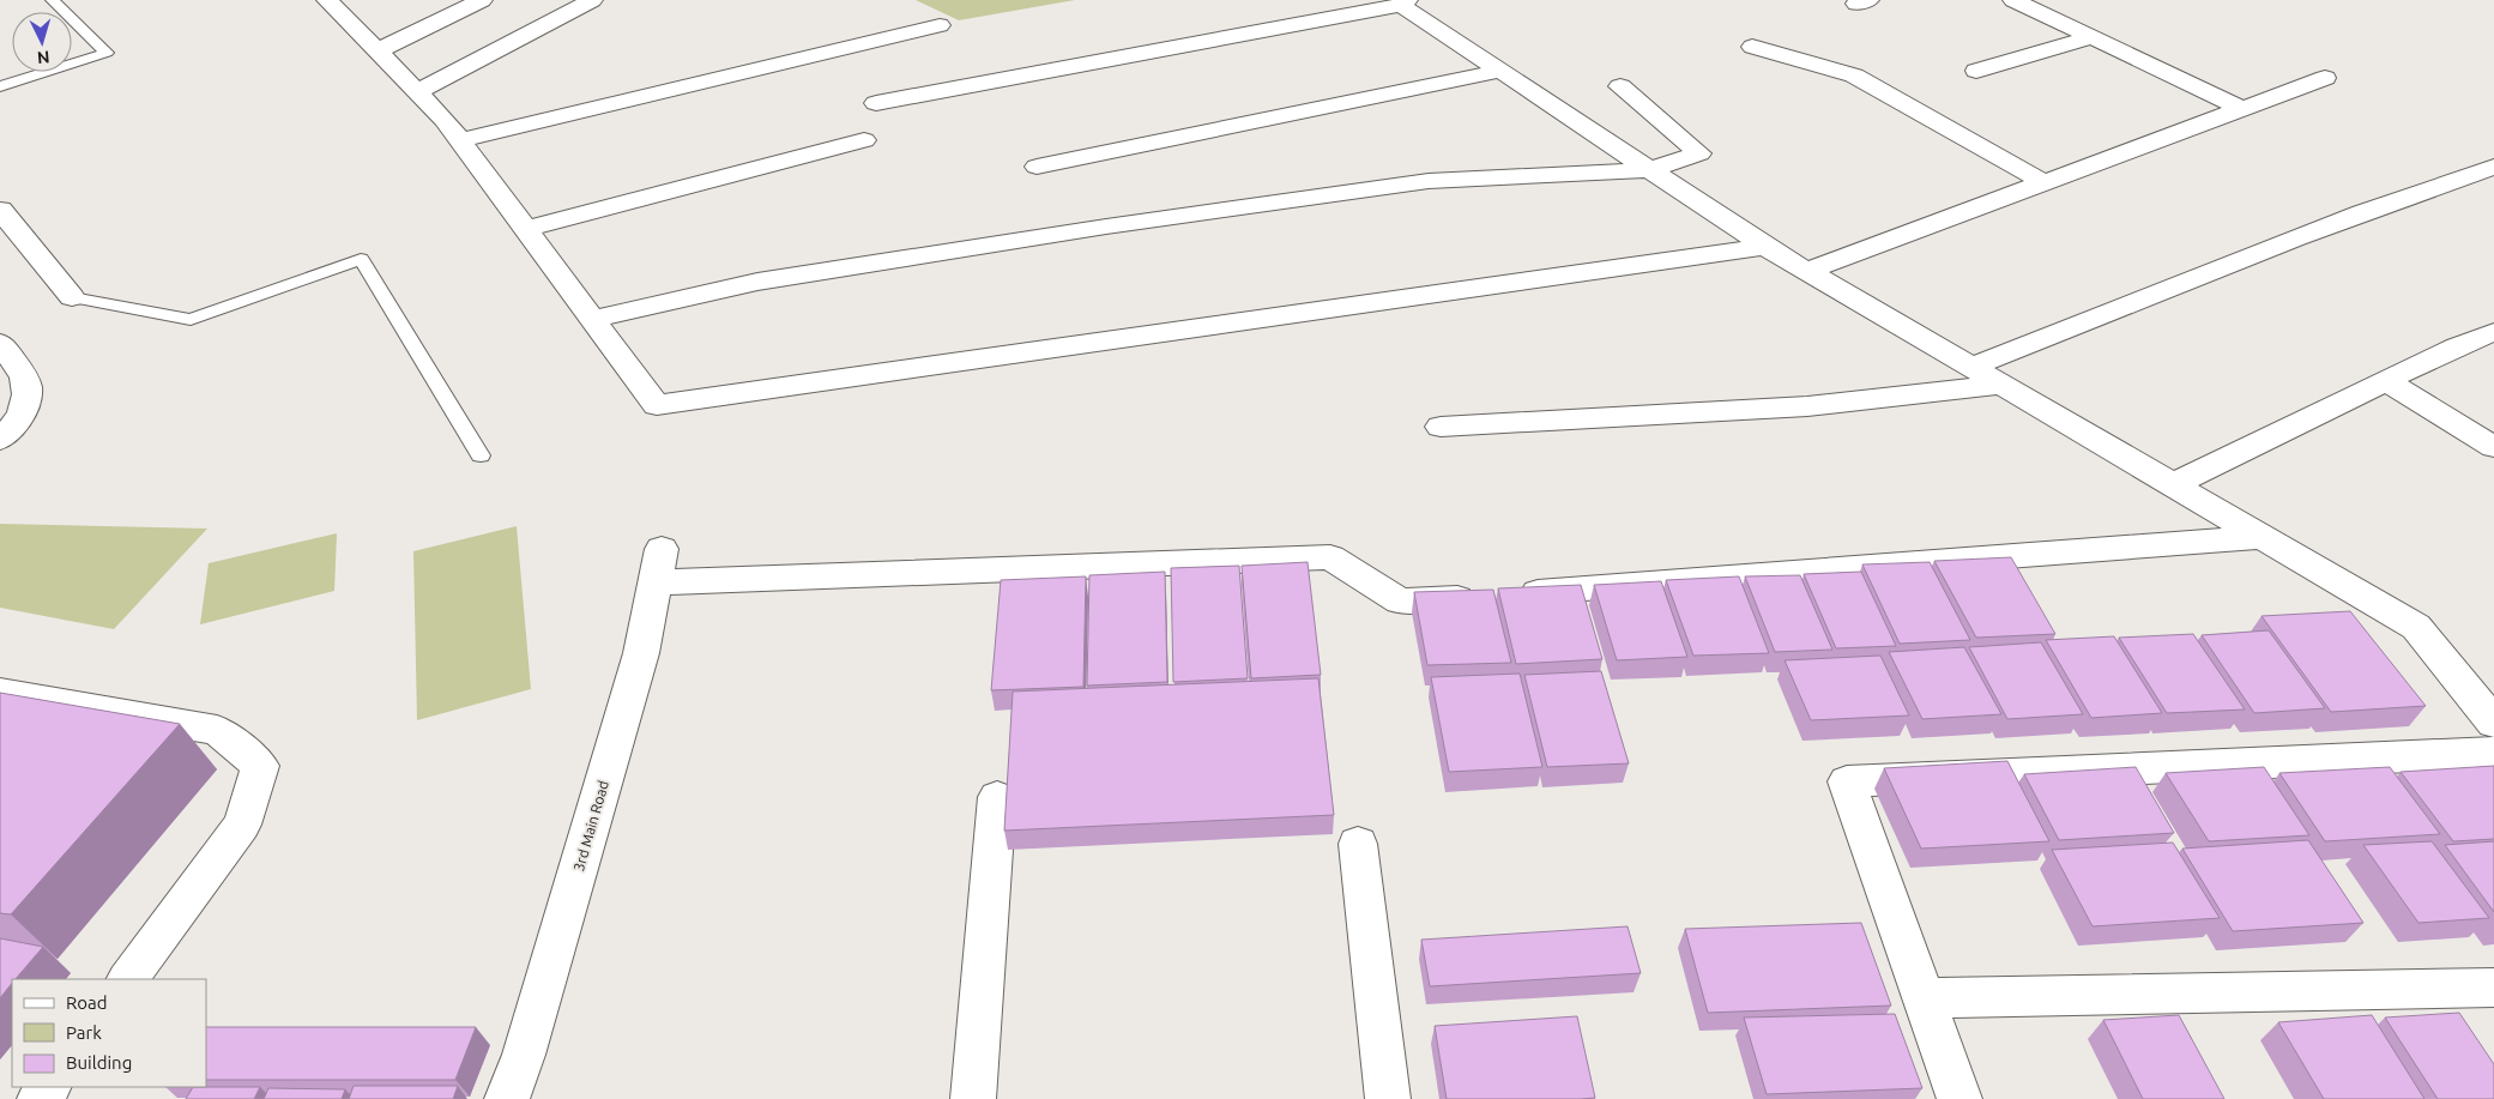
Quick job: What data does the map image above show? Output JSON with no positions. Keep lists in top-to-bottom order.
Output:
{
  "streets": {
    "street": ["3rd Main Road"]
  },
  "legend": ["Road", "Park", "Building"],
  "north": "bottom"
}
